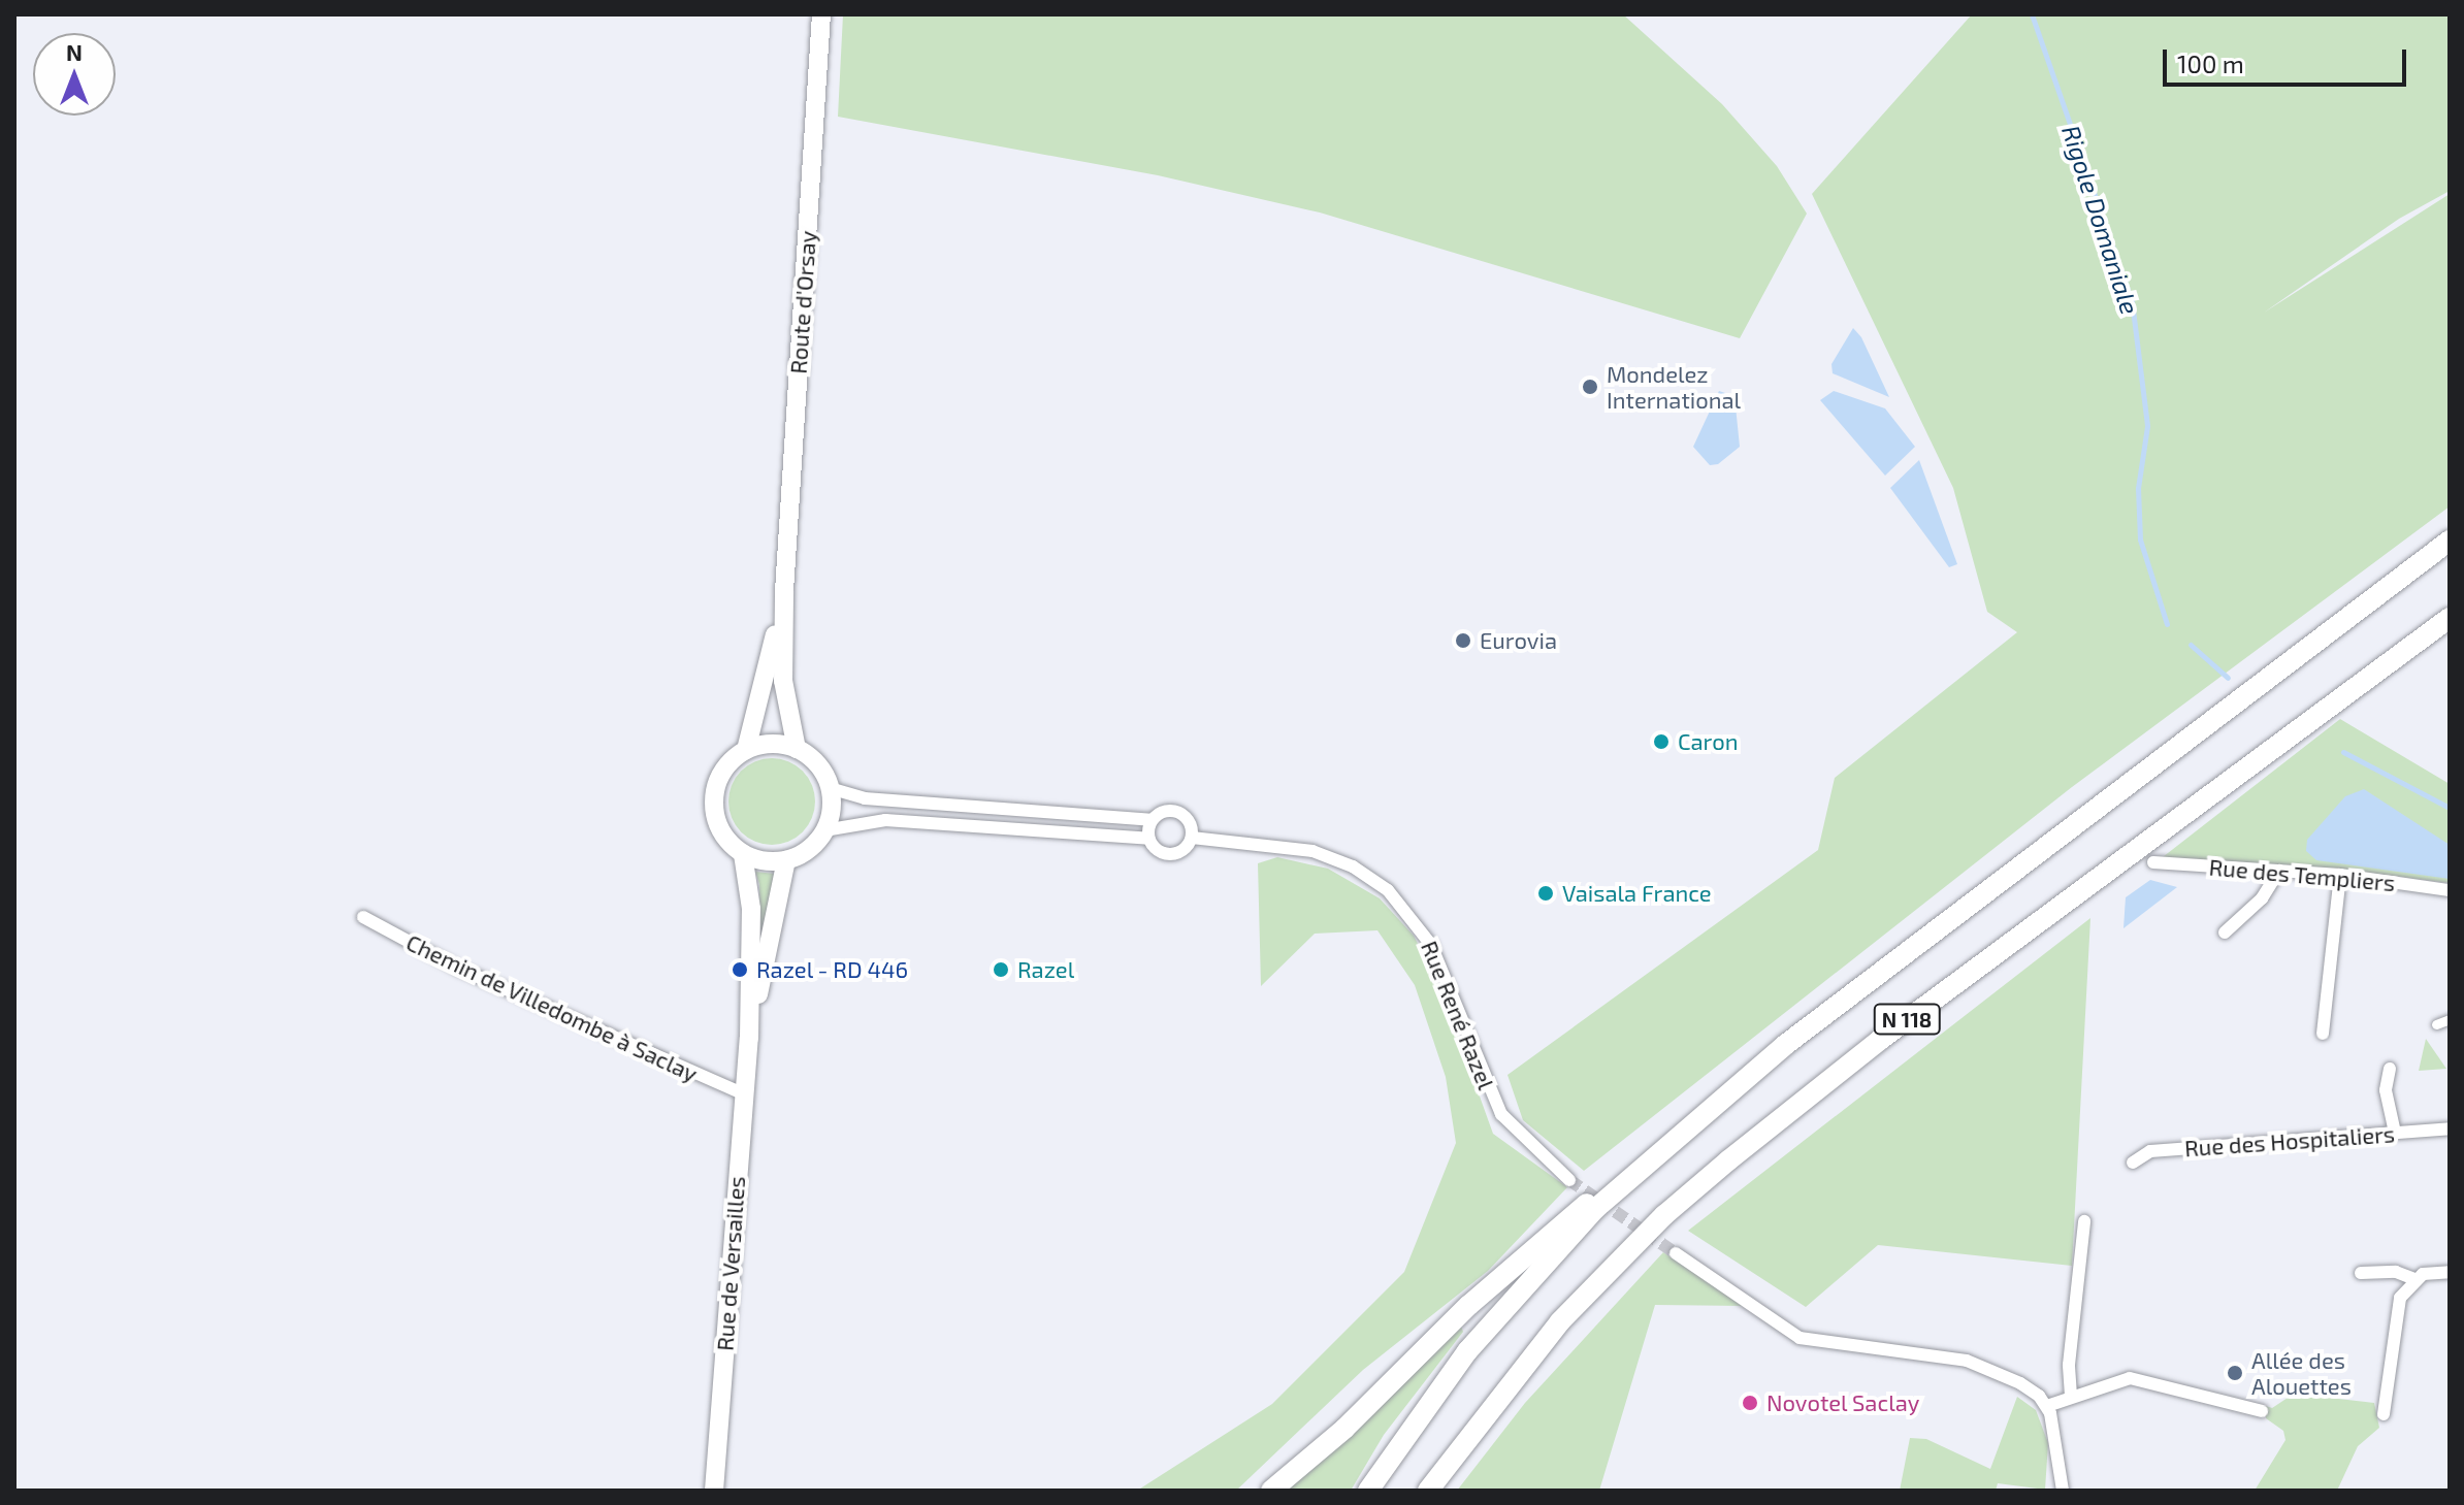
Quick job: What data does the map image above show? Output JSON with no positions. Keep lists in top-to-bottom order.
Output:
{
  "streets": {
    "highway": ["N 118"],
    "main road": ["Route d'Orsay", "Rue de Versailles"],
    "street": [
      "Rue des Templiers",
      "Chemin de Villedombe à Saclay",
      "Rue René Razel",
      "Rue des Hospitaliers"
    ]
  },
  "crossings": [
    ["Route d'Orsay", "Rue René Razel"],
    ["Route d'Orsay", "Rue de Versailles"],
    ["Chemin de Villedombe à Saclay", "Rue de Versailles"],
    ["Rue René Razel", "Rue de Versailles"]
  ],
  "water": ["Rigole Domaniale"],
  "places": [
    "Mondelez International",
    "Eurovia",
    "Caron",
    "Vaisala France",
    "Razel - RD 446",
    "Razel",
    "Allée des Alouettes",
    "Novotel Saclay"
  ],
  "scale_bar": "100 m",
  "north": "top"
}
